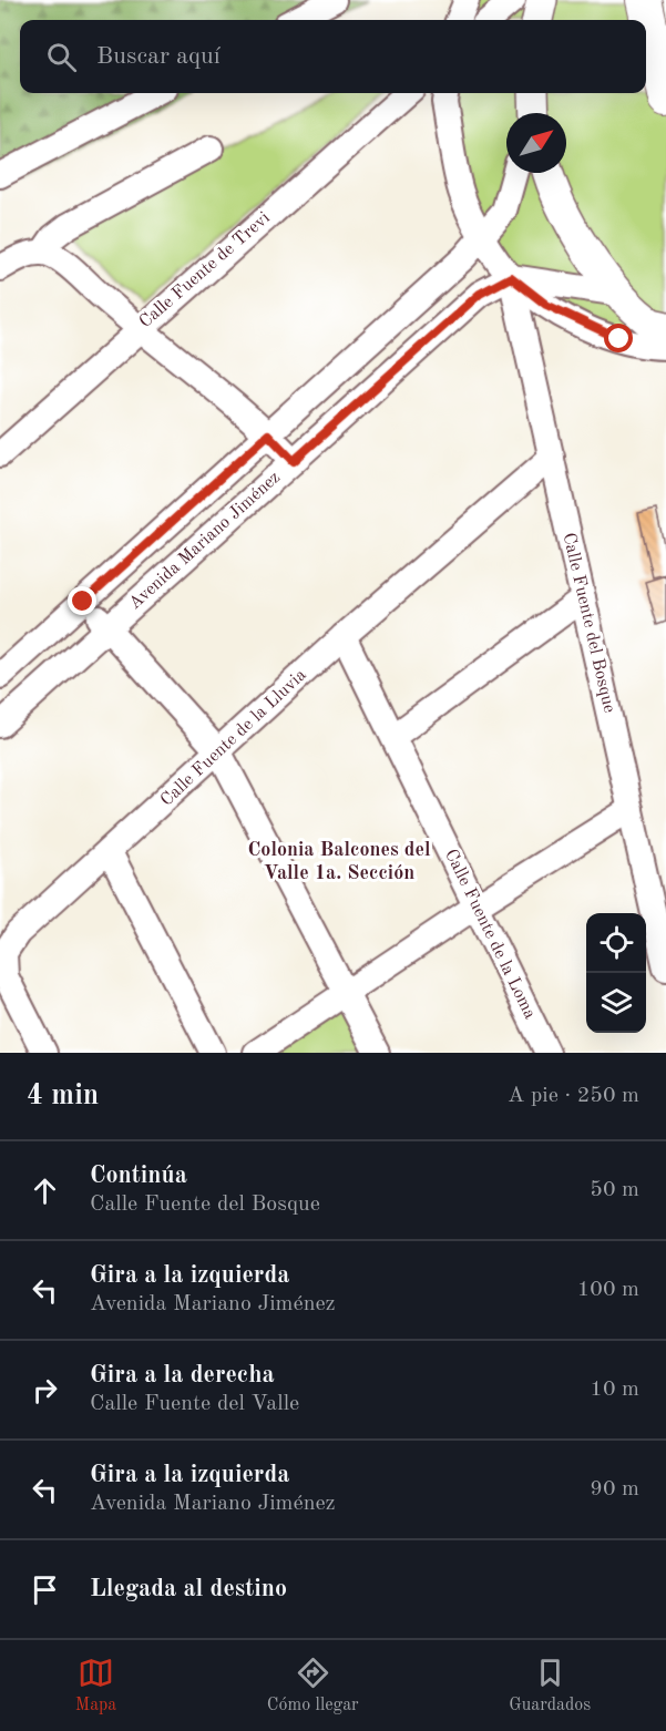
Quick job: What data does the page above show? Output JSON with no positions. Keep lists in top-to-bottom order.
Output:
{
  "streets": {
    "street": [
      "Calle Fuente de Trevi",
      "Avenida Mariano Jiménez",
      "Calle Fuente del Bosque",
      "Calle Fuente de la Lluvia",
      "Calle Fuente de la Loma"
    ]
  },
  "crossings": [
    ["Avenida Mariano Jiménez", "Calle Fuente del Bosque"],
    ["Calle Fuente del Bosque", "Calle Fuente de la Lluvia"],
    ["Calle Fuente de la Lluvia", "Calle Fuente de la Loma"]
  ],
  "districts": ["Colonia Balcones del Valle 1a. Sección"],
  "north": "top right",
  "page": {
    "search": "Buscar aquí",
    "heading": ["4 min", "A pie · 250 m"],
    "list": [
      ["Continúa", "Calle Fuente del Bosque", "50 m"],
      ["Gira a la izquierda", "Avenida Mariano Jiménez", "100 m"],
      ["Gira a la derecha", "Calle Fuente del Valle", "10 m"],
      ["Gira a la izquierda", "Avenida Mariano Jiménez", "90 m"],
      "Llegada al destino"
    ],
    "nav": ["Mapa", "Cómo llegar", "Guardados"]
  }
}
